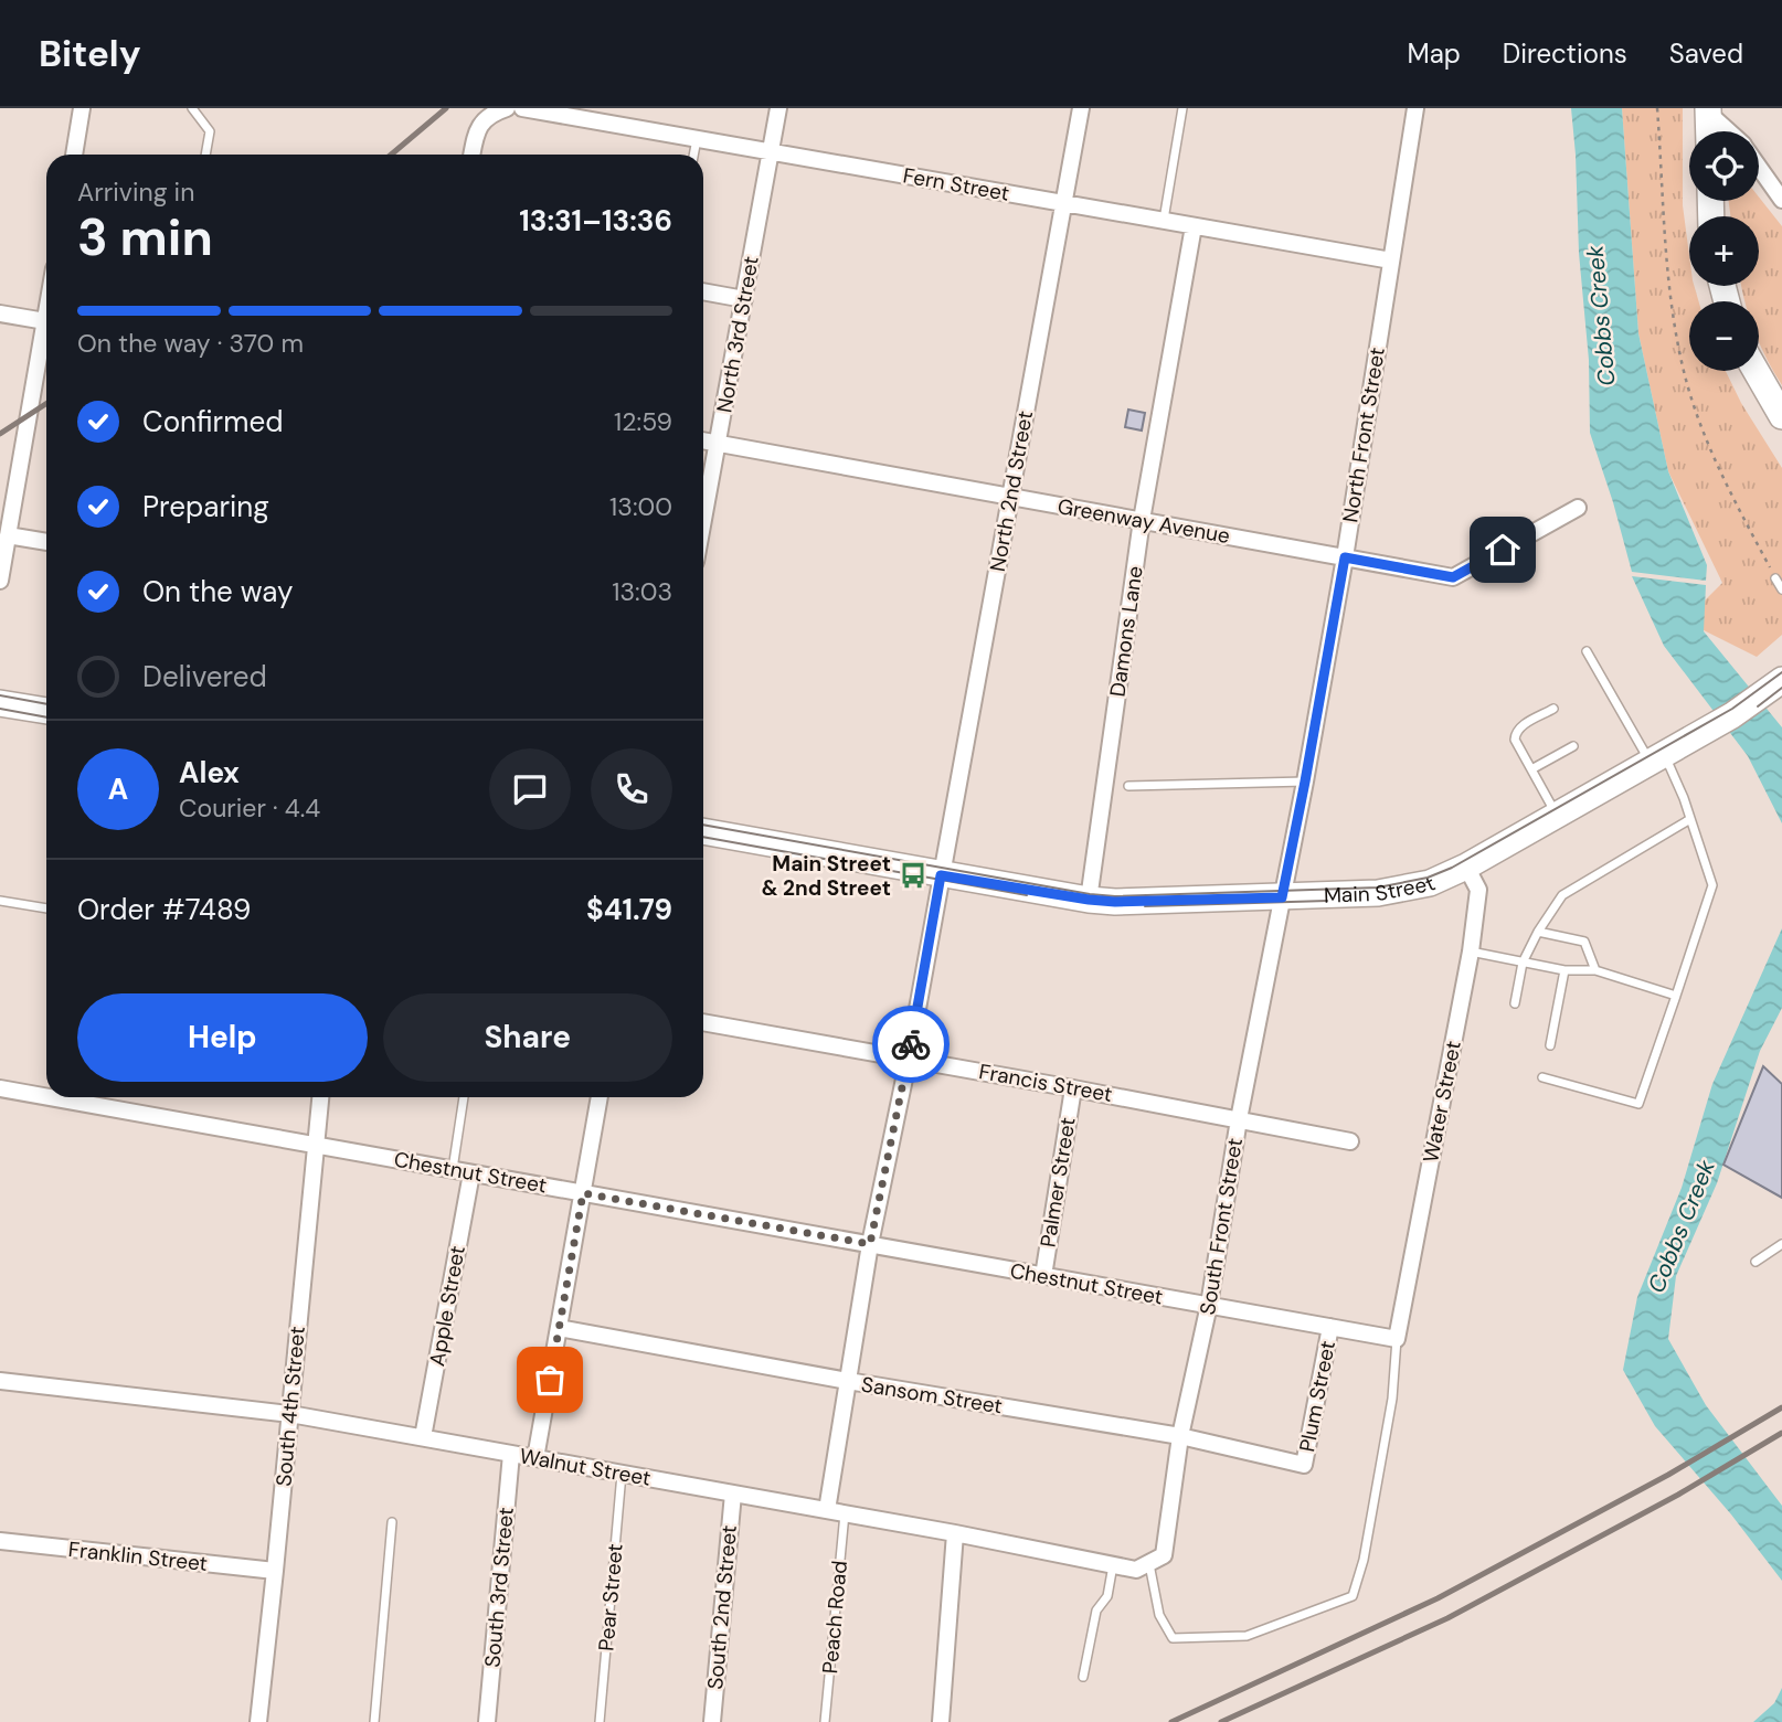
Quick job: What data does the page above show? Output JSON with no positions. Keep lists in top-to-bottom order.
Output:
{
  "streets": {
    "main road": ["Main Street"],
    "street": [
      "Fern Street",
      "North 3rd Street",
      "North Front Street",
      "North 2nd Street",
      "Greenway Avenue",
      "Damons Lane",
      "Francis Street",
      "Water Street",
      "Chestnut Street",
      "Palmer Street",
      "South Front Street",
      "Apple Street",
      "Sansom Street",
      "Plum Street",
      "South 4th Street",
      "Walnut Street",
      "Franklin Street",
      "South 3rd Street",
      "South 2nd Street"
    ],
    "lane": ["Pear Street", "Peach Road"]
  },
  "crossings": [
    ["Fern Street", "North 3rd Street"],
    ["Fern Street", "North Front Street"],
    ["Fern Street", "North 2nd Street"],
    ["Fern Street", "Damons Lane"],
    ["North 3rd Street", "Greenway Avenue"],
    ["North Front Street", "Greenway Avenue"],
    ["North Front Street", "Main Street"],
    ["North Front Street", "South Front Street"],
    ["North 2nd Street", "Greenway Avenue"],
    ["North 2nd Street", "Main Street"],
    ["Greenway Avenue", "Damons Lane"],
    ["Damons Lane", "Main Street"],
    ["Main Street", "Water Street"],
    ["Main Street", "South Front Street"],
    ["Francis Street", "Palmer Street"],
    ["Francis Street", "South Front Street"],
    ["Water Street", "Chestnut Street"],
    ["Chestnut Street", "Palmer Street"],
    ["Chestnut Street", "South Front Street"],
    ["Chestnut Street", "Apple Street"],
    ["Chestnut Street", "Plum Street"],
    ["Chestnut Street", "South 4th Street"],
    ["South Front Street", "Sansom Street"],
    ["South Front Street", "Walnut Street"],
    ["Apple Street", "Walnut Street"],
    ["Sansom Street", "Plum Street"],
    ["South 4th Street", "Walnut Street"],
    ["South 4th Street", "Franklin Street"],
    ["Walnut Street", "South 3rd Street"],
    ["Walnut Street", "Pear Street"],
    ["Walnut Street", "South 2nd Street"],
    ["Walnut Street", "Peach Road"]
  ],
  "water": ["Cobbs Creek"],
  "places": {
    "bus stop": ["Main Street & 2nd Street"]
  },
  "page": {
    "header": "Bitely",
    "nav": ["Map", "Directions", "Saved"],
    "map_buttons": ["+", "−"],
    "heading": ["3 min", "Arriving in", "13:31–13:36"],
    "panel": [
      "Alex",
      "Courier · 4.4",
      "Order #7489",
      "$41.79"
    ],
    "bar": "On the way · 370 m",
    "list": [
      ["Confirmed", "12:59"],
      ["Preparing", "13:00"],
      ["On the way", "13:03"],
      "Delivered"
    ],
    "round": "A",
    "buttons": ["Help", "Share"]
  }
}
